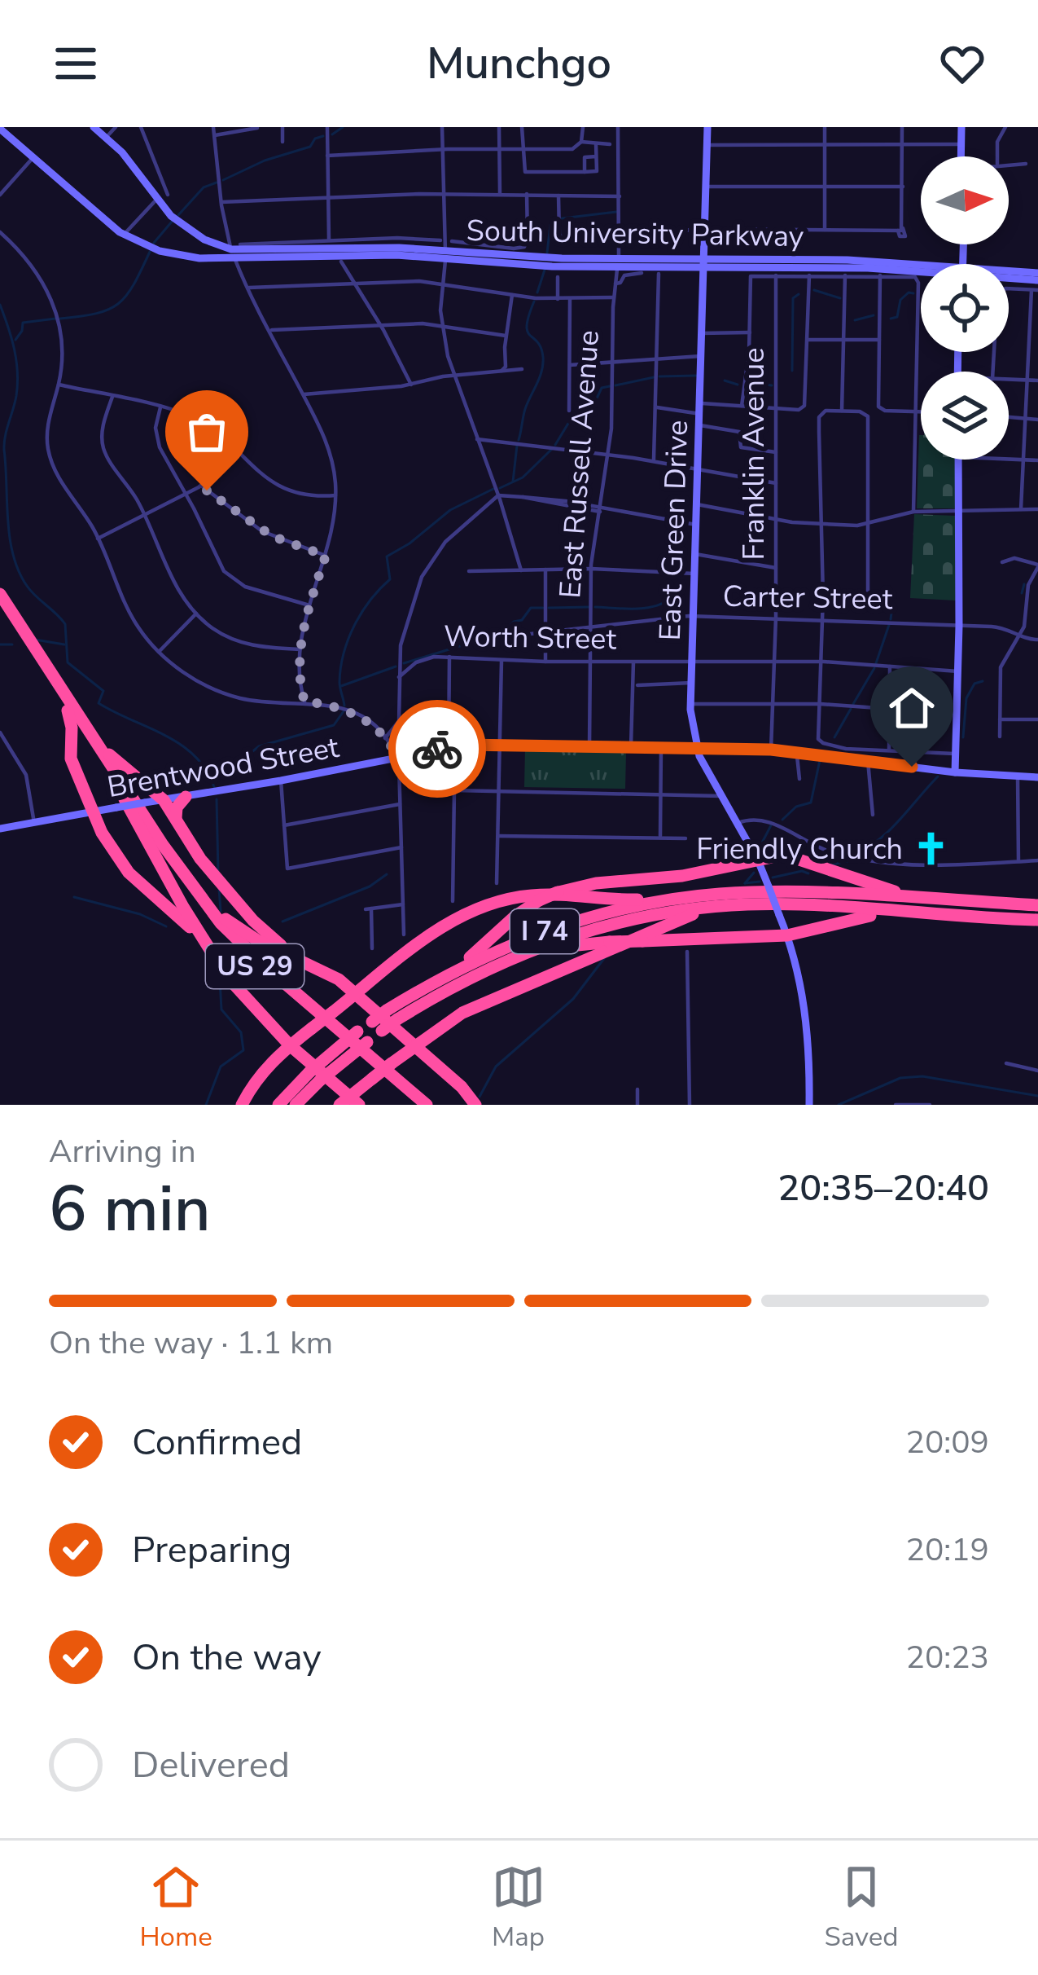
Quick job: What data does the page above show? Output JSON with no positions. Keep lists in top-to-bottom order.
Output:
{
  "streets": {
    "highway": ["I 74", "US 29"],
    "main road": ["South University Parkway", "East Green Drive", "Brentwood Street"],
    "street": [
      "Franklin Avenue",
      "East Russell Avenue",
      "Carter Street",
      "Worth Street"
    ]
  },
  "crossings": [
    ["South University Parkway", "East Russell Avenue"],
    ["South University Parkway", "East Green Drive"],
    ["Franklin Avenue", "Carter Street"],
    ["Franklin Avenue", "Worth Street"],
    ["Franklin Avenue", "Brentwood Street"],
    ["East Russell Avenue", "Carter Street"],
    ["East Russell Avenue", "Worth Street"],
    ["East Russell Avenue", "Brentwood Street"],
    ["East Green Drive", "Carter Street"],
    ["East Green Drive", "Worth Street"],
    ["East Green Drive", "Brentwood Street"],
    ["Brentwood Street", "US 29"]
  ],
  "places": {
    "church": ["Friendly Church"]
  },
  "north": "right",
  "page": {
    "header": "Munchgo",
    "heading": ["6 min", "Arriving in", "20:35–20:40"],
    "bar": "On the way · 1.1 km",
    "list": [
      ["Confirmed", "20:09"],
      ["Preparing", "20:19"],
      ["On the way", "20:23"],
      "Delivered"
    ],
    "tabs": ["Home", "Map", "Saved"]
  }
}
